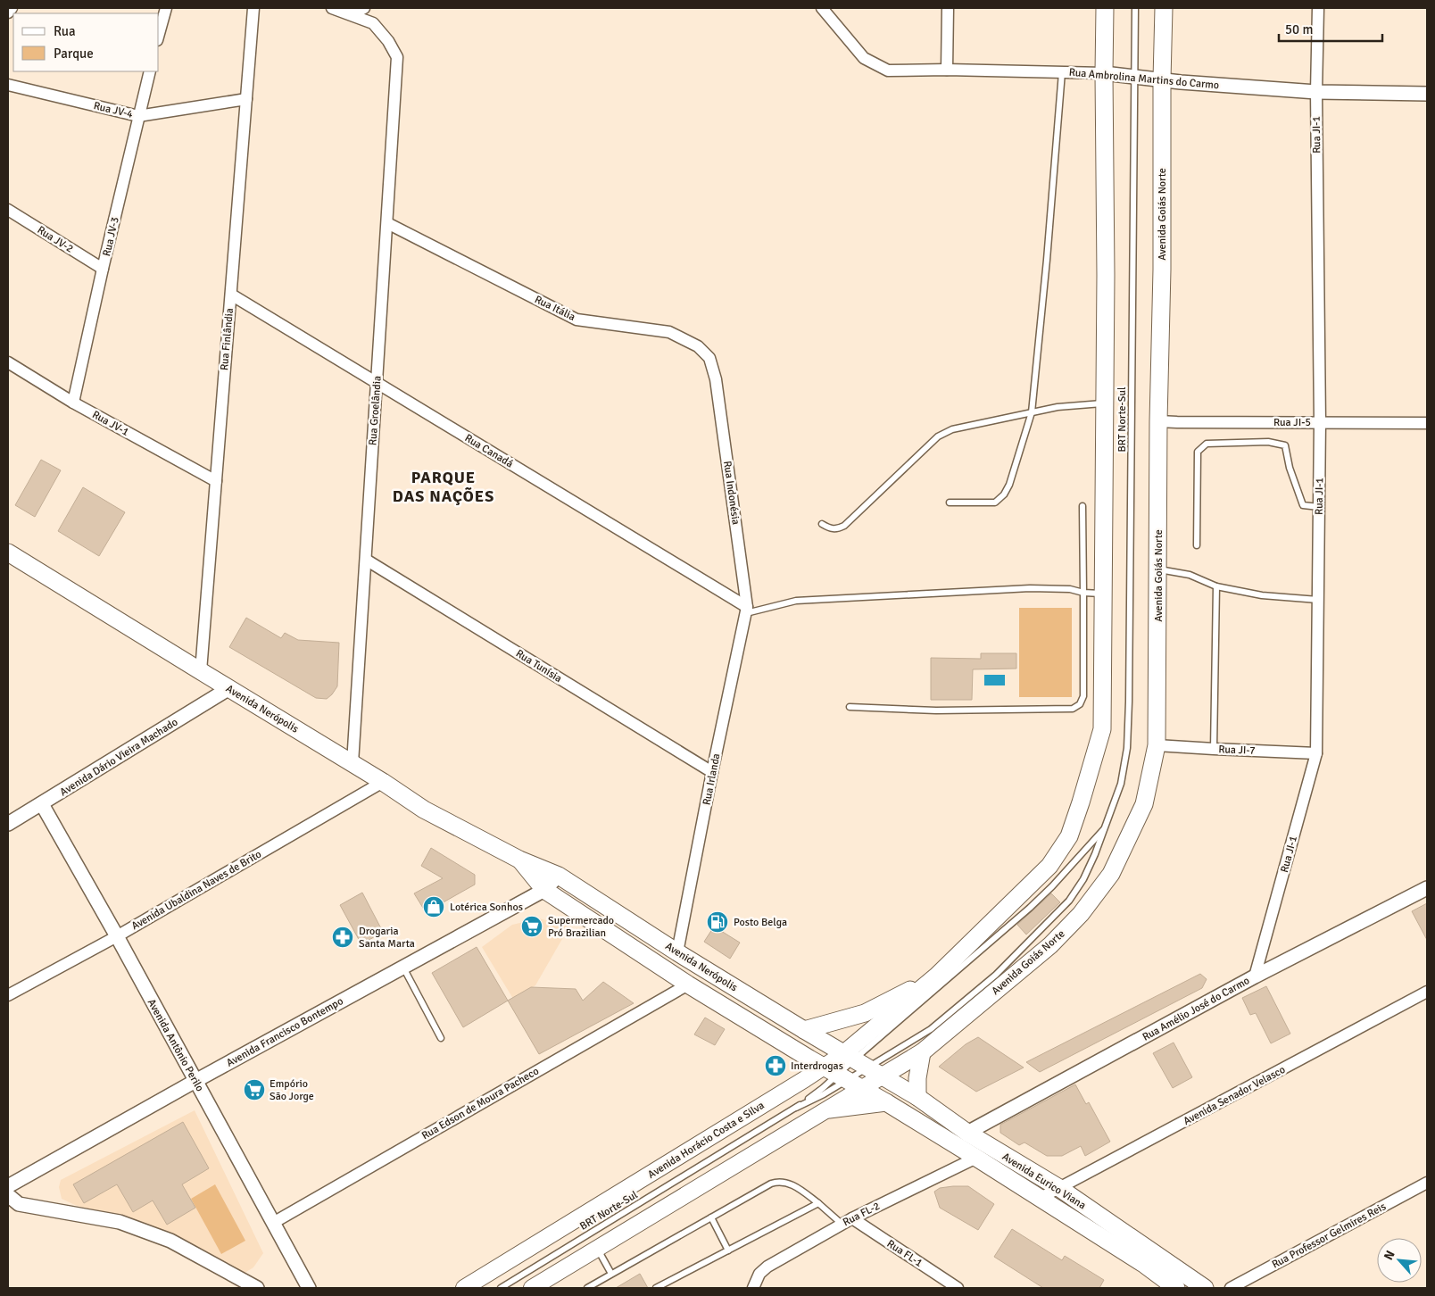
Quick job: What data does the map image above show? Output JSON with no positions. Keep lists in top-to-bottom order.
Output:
{
  "streets": {
    "main road": [
      "Avenida Goiás Norte",
      "Avenida Nerópolis",
      "Avenida Horácio Costa e Silva",
      "Avenida Eurico Viana"
    ],
    "street": [
      "Rua Ambrolina Martins do Carmo",
      "Rua JV-4",
      "Rua JI-1",
      "Rua JV-3",
      "Rua JV-2",
      "Rua Itália",
      "Rua Finlândia",
      "Rua Groelândia",
      "Rua JI-5",
      "Rua JV-1",
      "Rua Canadá",
      "Rua Indonésia",
      "Rua Tunísia",
      "Rua JI-7",
      "Avenida Dário Vieira Machado",
      "Rua Irlanda",
      "Avenida Ubaldina Naves de Brito",
      "Rua Amélio José do Carmo",
      "Avenida Francisco Bontempo",
      "Avenida Antônio Perilo",
      "Avenida Senador Velasco",
      "Rua Edson de Moura Pacheco",
      "Rua FL-2",
      "Rua Professor Gelmires Reis",
      "Rua FL-1"
    ],
    "lane": ["BRT Norte-Sul"]
  },
  "crossings": [
    ["Rua Ambrolina Martins do Carmo", "Rua JI-1"],
    ["Rua Ambrolina Martins do Carmo", "Avenida Goiás Norte"],
    ["Rua Ambrolina Martins do Carmo", "BRT Norte-Sul"],
    ["Rua JV-4", "Rua JV-3"],
    ["Rua JV-4", "Rua Finlândia"],
    ["Rua JI-1", "Rua JI-5"],
    ["Rua JI-1", "Rua JI-7"],
    ["Rua JI-1", "Rua Amélio José do Carmo"],
    ["Avenida Goiás Norte", "Rua JI-5"],
    ["Avenida Goiás Norte", "Rua JI-7"],
    ["Avenida Goiás Norte", "Avenida Horácio Costa e Silva"],
    ["Rua JV-3", "Rua JV-2"],
    ["Rua JV-3", "Rua JV-1"],
    ["Rua Itália", "Rua Groelândia"],
    ["Rua Itália", "Rua Indonésia"],
    ["Rua Finlândia", "Rua JV-1"],
    ["Rua Finlândia", "Rua Canadá"],
    ["Rua Finlândia", "Avenida Nerópolis"],
    ["Rua Groelândia", "Rua Canadá"],
    ["Rua Groelândia", "Rua Tunísia"],
    ["Rua Groelândia", "Avenida Nerópolis"],
    ["BRT Norte-Sul", "Avenida Nerópolis"],
    ["BRT Norte-Sul", "Avenida Horácio Costa e Silva"],
    ["BRT Norte-Sul", "Avenida Eurico Viana"],
    ["Rua Canadá", "Rua Indonésia"],
    ["Rua Canadá", "Rua Irlanda"],
    ["Rua Indonésia", "Rua Irlanda"],
    ["Rua Tunísia", "Rua Irlanda"],
    ["Avenida Nerópolis", "Avenida Dário Vieira Machado"],
    ["Avenida Nerópolis", "Rua Irlanda"],
    ["Avenida Nerópolis", "Avenida Ubaldina Naves de Brito"],
    ["Avenida Nerópolis", "Avenida Francisco Bontempo"],
    ["Avenida Nerópolis", "Rua Edson de Moura Pacheco"],
    ["Avenida Nerópolis", "Avenida Horácio Costa e Silva"],
    ["Avenida Nerópolis", "Avenida Eurico Viana"],
    ["Avenida Dário Vieira Machado", "Avenida Antônio Perilo"],
    ["Avenida Ubaldina Naves de Brito", "Avenida Antônio Perilo"],
    ["Rua Amélio José do Carmo", "Avenida Eurico Viana"],
    ["Avenida Francisco Bontempo", "Avenida Antônio Perilo"],
    ["Avenida Antônio Perilo", "Rua Edson de Moura Pacheco"],
    ["Avenida Senador Velasco", "Avenida Eurico Viana"],
    ["Avenida Horácio Costa e Silva", "Avenida Eurico Viana"],
    ["Avenida Eurico Viana", "Rua FL-2"],
    ["Rua FL-2", "Rua FL-1"]
  ],
  "districts": ["PARQUE DAS NAÇÕES"],
  "places": {
    "shop": ["Lotérica Sonhos"],
    "fuel station": ["Posto Belga"],
    "supermarket": ["Supermercado Pró Brazilian", "Empório São Jorge"],
    "pharmacy": ["Drogaria Santa Marta", "Interdrogas"]
  },
  "legend": ["Rua", "Parque"],
  "scale_bar": "50 m",
  "north": "top left"
}
